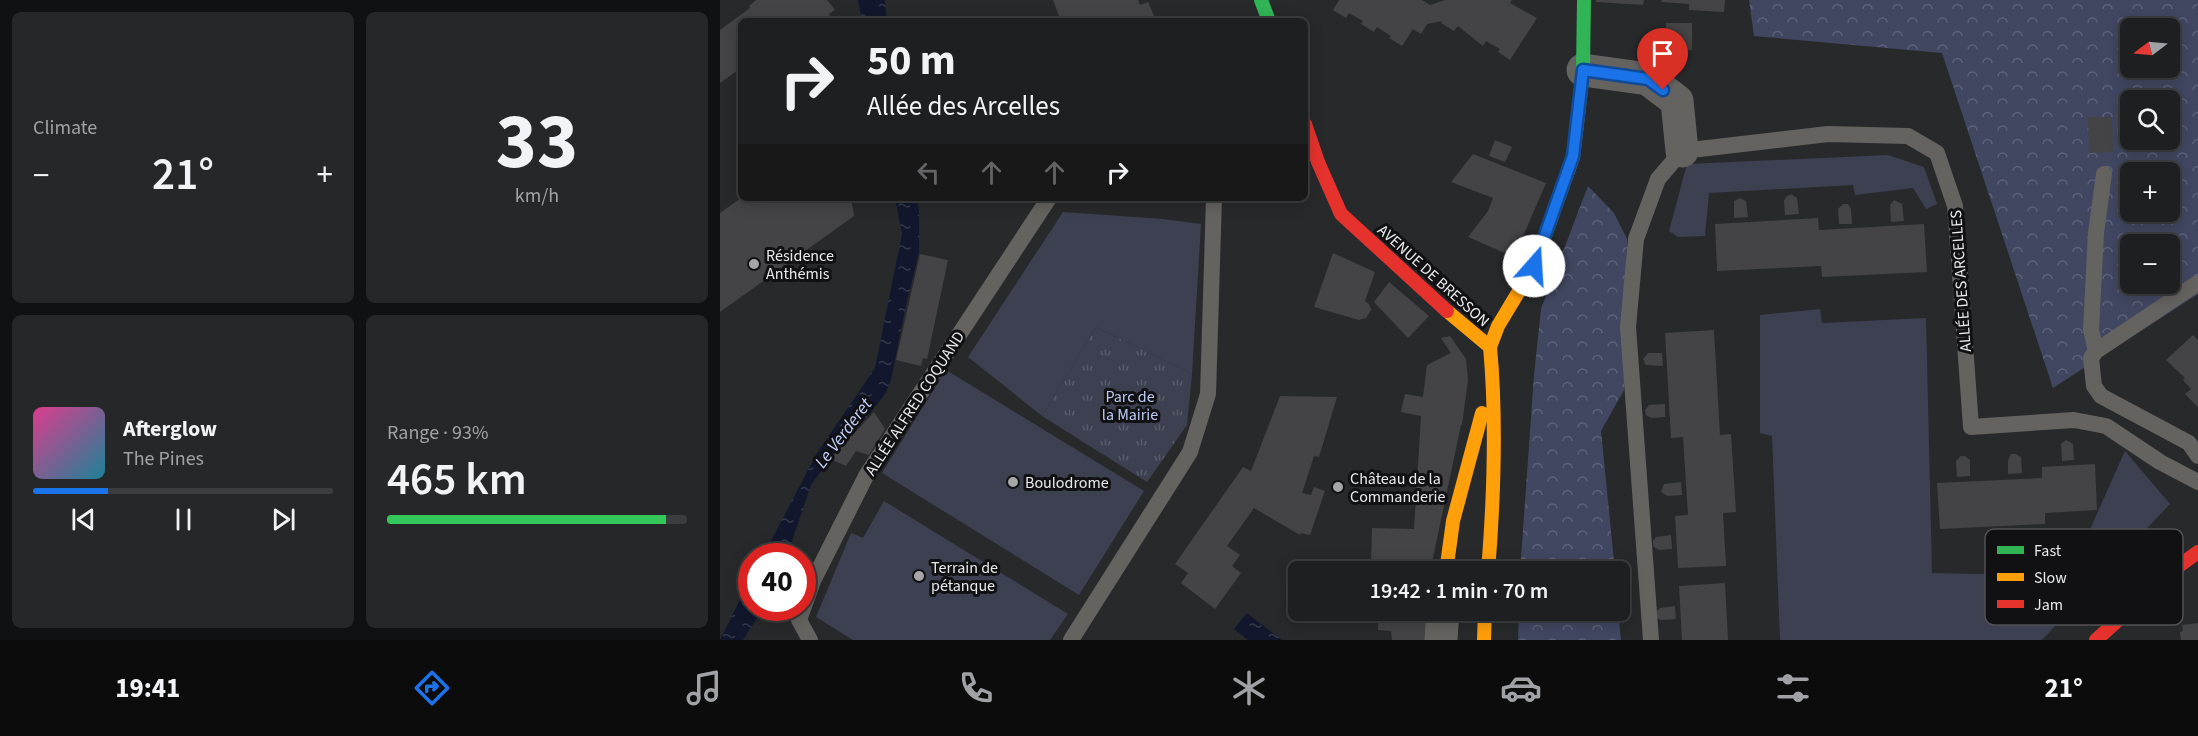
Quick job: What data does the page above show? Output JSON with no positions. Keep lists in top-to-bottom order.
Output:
{
  "streets": {
    "street": ["AVENUE DE BRESSON"],
    "lane": ["ALLÉE DES ARCELLES", "ALLÉE ALFRED COQUAND"]
  },
  "water": ["Le Verderet"],
  "parks": ["Parc de la Mairie"],
  "places": [
    "Résidence Anthémis",
    "Boulodrome",
    "Château de la Commanderie",
    "Terrain de pétanque"
  ],
  "legend": ["Fast", "Slow", "Jam"],
  "north": "left",
  "page": {
    "tile": [
      "Climate",
      ["33", "km/h"],
      ["Range · 93%", "465 km"]
    ],
    "map_buttons": ["+", "−"],
    "turn": ["50 m", "Allée des Arcelles"],
    "heat": ["−", "21°", "+"],
    "song": ["Afterglow", "The Pines"],
    "limit": "40",
    "trip": "19:42 · 1 min · 70 m",
    "tabs": ["19:41", "21°"]
  }
}
